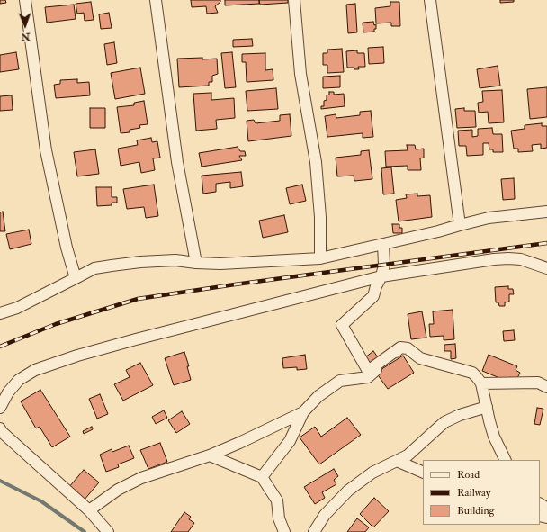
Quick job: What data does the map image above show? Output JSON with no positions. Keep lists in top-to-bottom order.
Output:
{
  "legend": ["Road", "Railway", "Building"],
  "north": "bottom"
}
